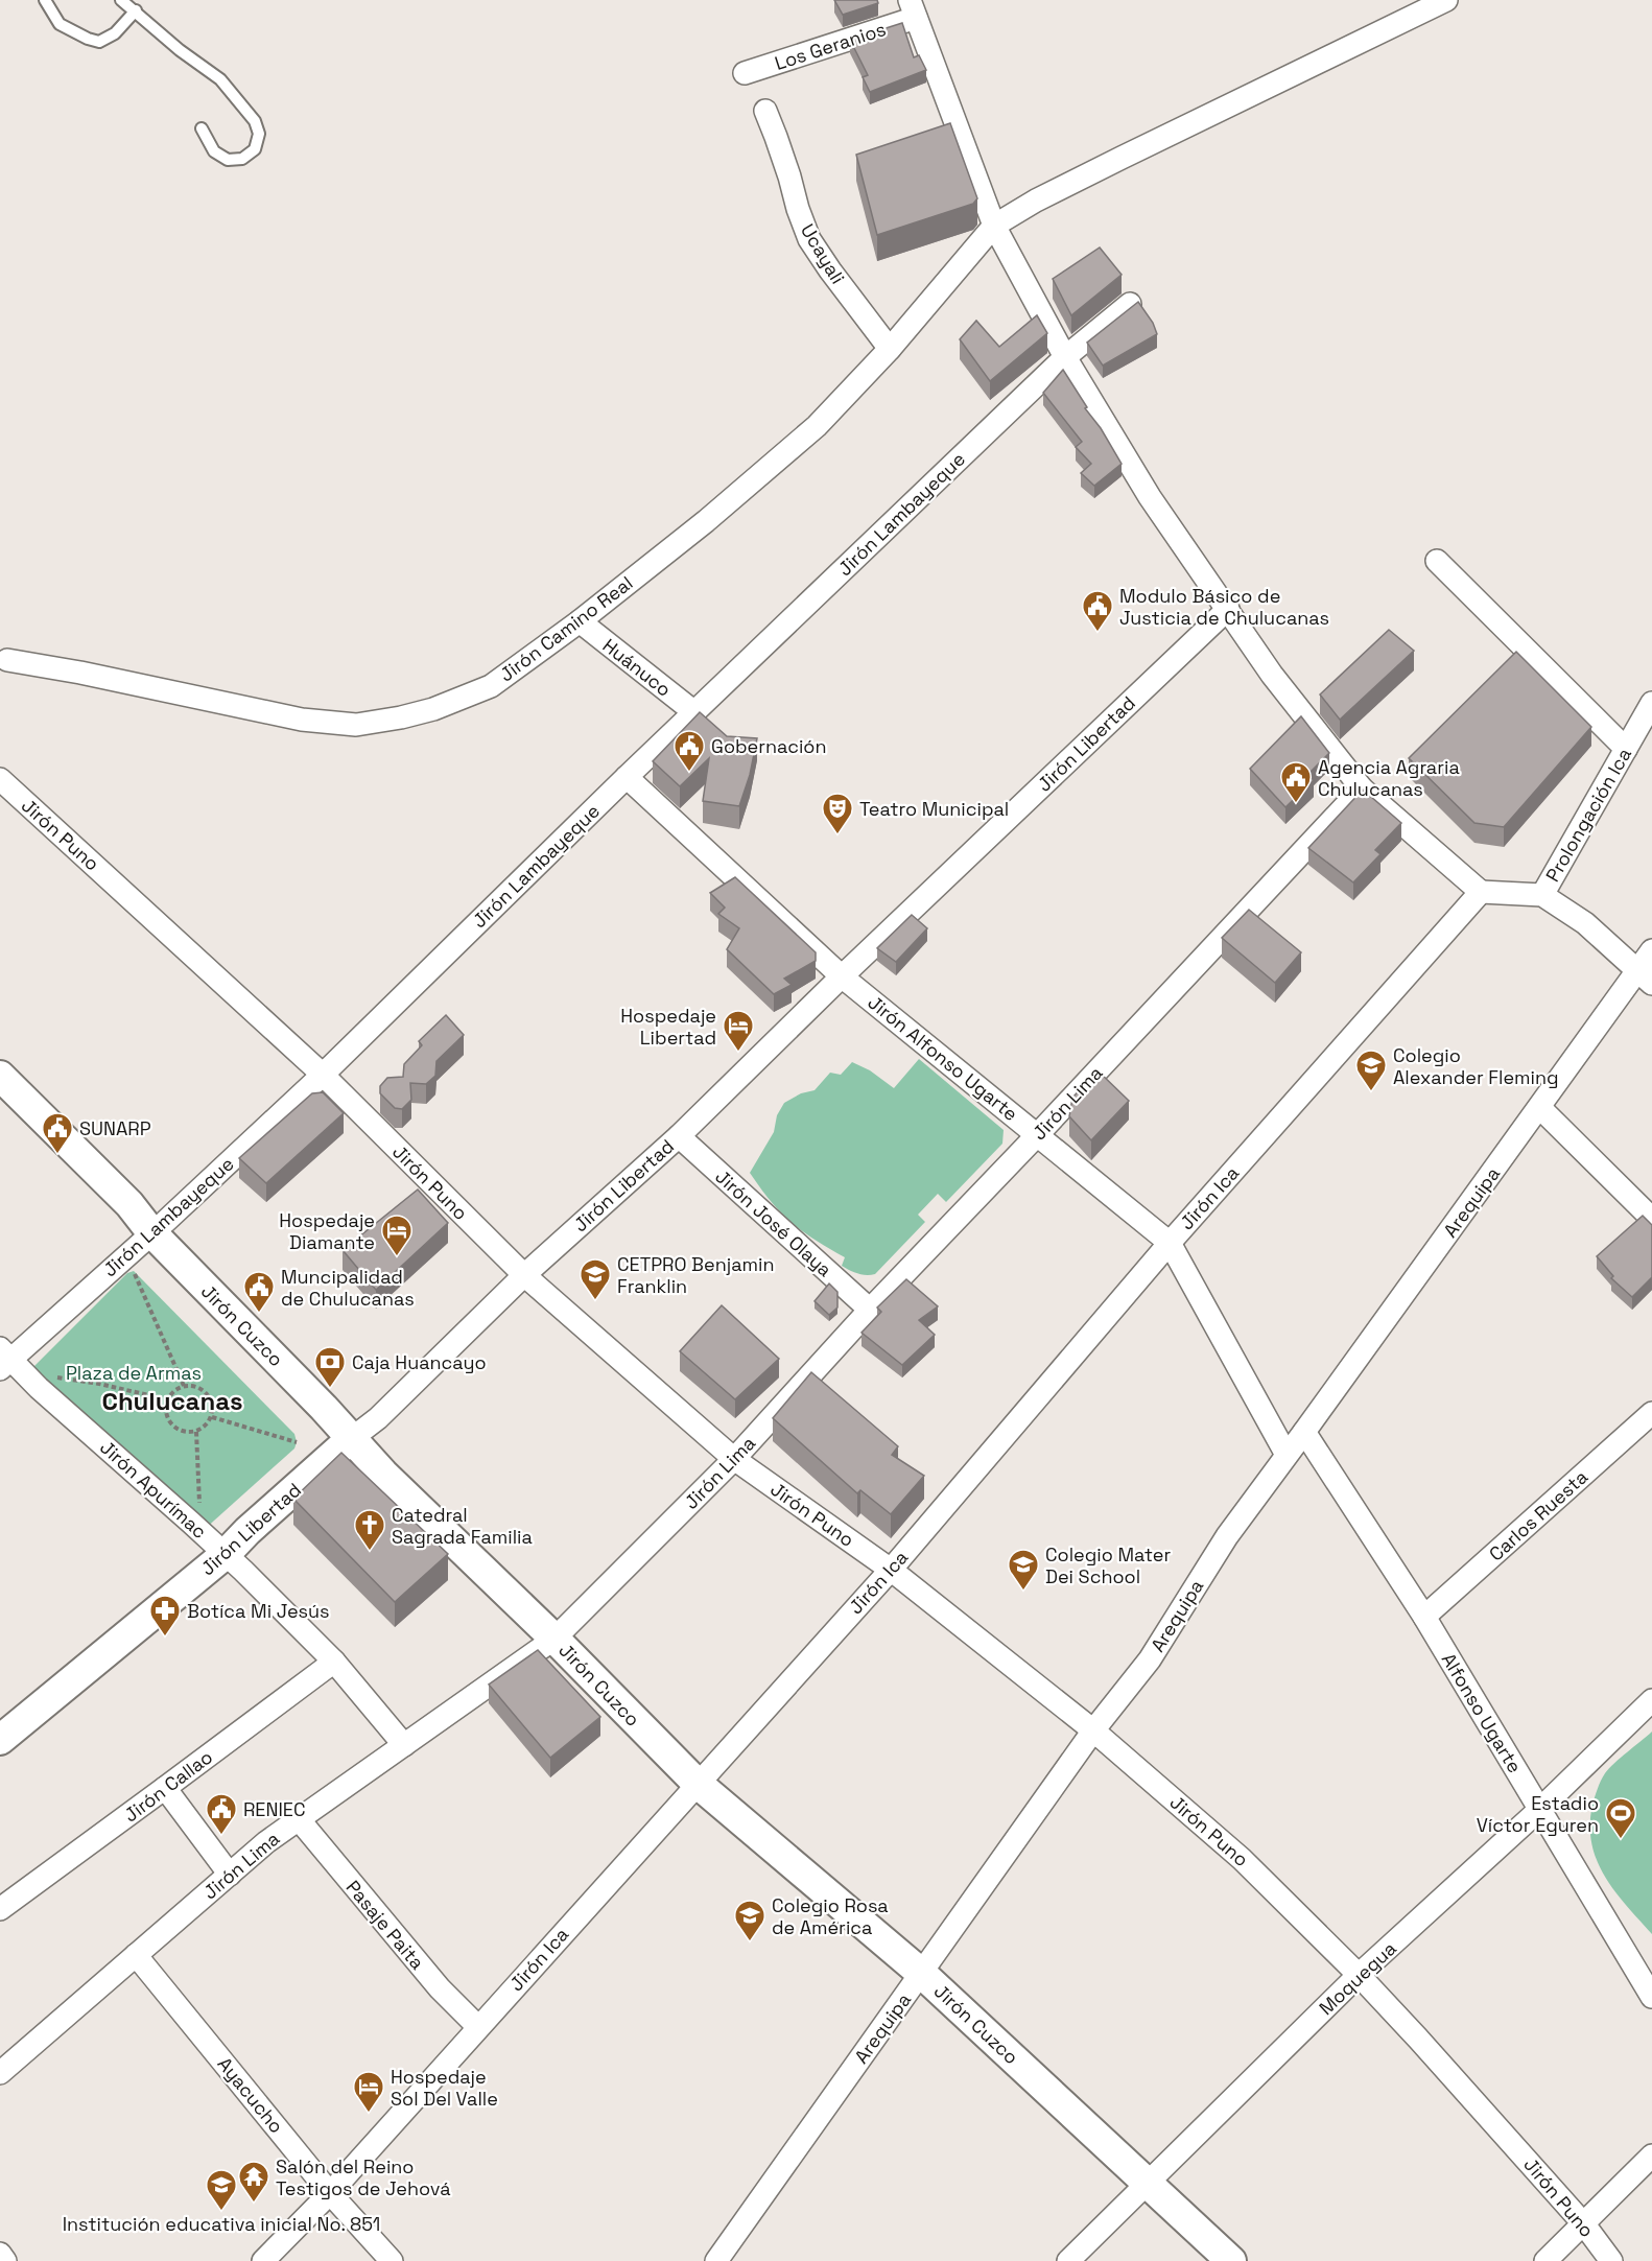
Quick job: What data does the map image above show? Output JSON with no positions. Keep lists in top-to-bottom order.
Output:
{
  "streets": {
    "street": [
      "Los Geranios",
      "Ucayali",
      "Jirón Lambayeque",
      "Jirón Camino Real",
      "Huánuco",
      "Jirón Libertad",
      "Prolongación Ica",
      "Jirón Puno",
      "Jirón Alfonso Ugarte",
      "Jirón Lima",
      "Jirón Ica",
      "Arequipa",
      "Jirón José Olaya",
      "Jirón Cuzco",
      "Jirón Apurímac",
      "Carlos Ruesta",
      "Alfonso Ugarte",
      "Jirón Callao",
      "Pasaje Paita",
      "Moquegua",
      "Ayacucho"
    ]
  },
  "crossings": [
    ["Ucayali", "Jirón Camino Real"],
    ["Jirón Lambayeque", "Huánuco"],
    ["Jirón Lambayeque", "Jirón Puno"],
    ["Jirón Lambayeque", "Jirón Alfonso Ugarte"],
    ["Jirón Lambayeque", "Jirón Cuzco"],
    ["Jirón Lambayeque", "Jirón Apurímac"],
    ["Jirón Camino Real", "Huánuco"],
    ["Jirón Libertad", "Jirón Puno"],
    ["Jirón Libertad", "Jirón Alfonso Ugarte"],
    ["Jirón Libertad", "Jirón José Olaya"],
    ["Jirón Libertad", "Jirón Cuzco"],
    ["Jirón Libertad", "Jirón Apurímac"],
    ["Jirón Puno", "Jirón Lima"],
    ["Jirón Puno", "Jirón Ica"],
    ["Jirón Puno", "Arequipa"],
    ["Jirón Puno", "Moquegua"],
    ["Jirón Alfonso Ugarte", "Jirón Lima"],
    ["Jirón Alfonso Ugarte", "Jirón Ica"],
    ["Jirón Alfonso Ugarte", "Arequipa"],
    ["Jirón Lima", "Jirón José Olaya"],
    ["Jirón Lima", "Jirón Cuzco"],
    ["Jirón Lima", "Jirón Apurímac"],
    ["Jirón Lima", "Pasaje Paita"],
    ["Jirón Lima", "Ayacucho"],
    ["Jirón Ica", "Jirón Cuzco"],
    ["Jirón Ica", "Pasaje Paita"],
    ["Jirón Ica", "Ayacucho"],
    ["Arequipa", "Jirón Cuzco"],
    ["Arequipa", "Alfonso Ugarte"],
    ["Jirón Cuzco", "Moquegua"],
    ["Jirón Apurímac", "Jirón Callao"],
    ["Carlos Ruesta", "Alfonso Ugarte"],
    ["Alfonso Ugarte", "Moquegua"]
  ],
  "districts": ["Chulucanas"],
  "parks": ["Plaza de Armas"],
  "places": {
    "public building": [
      "Modulo Básico de Justicia de Chulucanas",
      "Gobernación",
      "Agencia Agraria Chulucanas",
      "SUNARP",
      "Muncipalidad de Chulucanas",
      "RENIEC"
    ],
    "theatre": ["Teatro Municipal"],
    "hotel": ["Hospedaje Libertad", "Hospedaje Diamante", "Hospedaje Sol Del Valle"],
    "school or university": [
      "Colegio Alexander Fleming",
      "CETPRO Benjamin Franklin",
      "Colegio Mater Dei School",
      "Colegio Rosa de América",
      "Institución educativa inicial No. 851"
    ],
    "bank": ["Caja Huancayo"],
    "church": ["Catedral Sagrada Familia"],
    "pharmacy": ["Botíca Mi Jesús"],
    "sports": ["Estadio Víctor Eguren"],
    "temple": ["Salón del Reino Testigos de Jehová"]
  }
}
